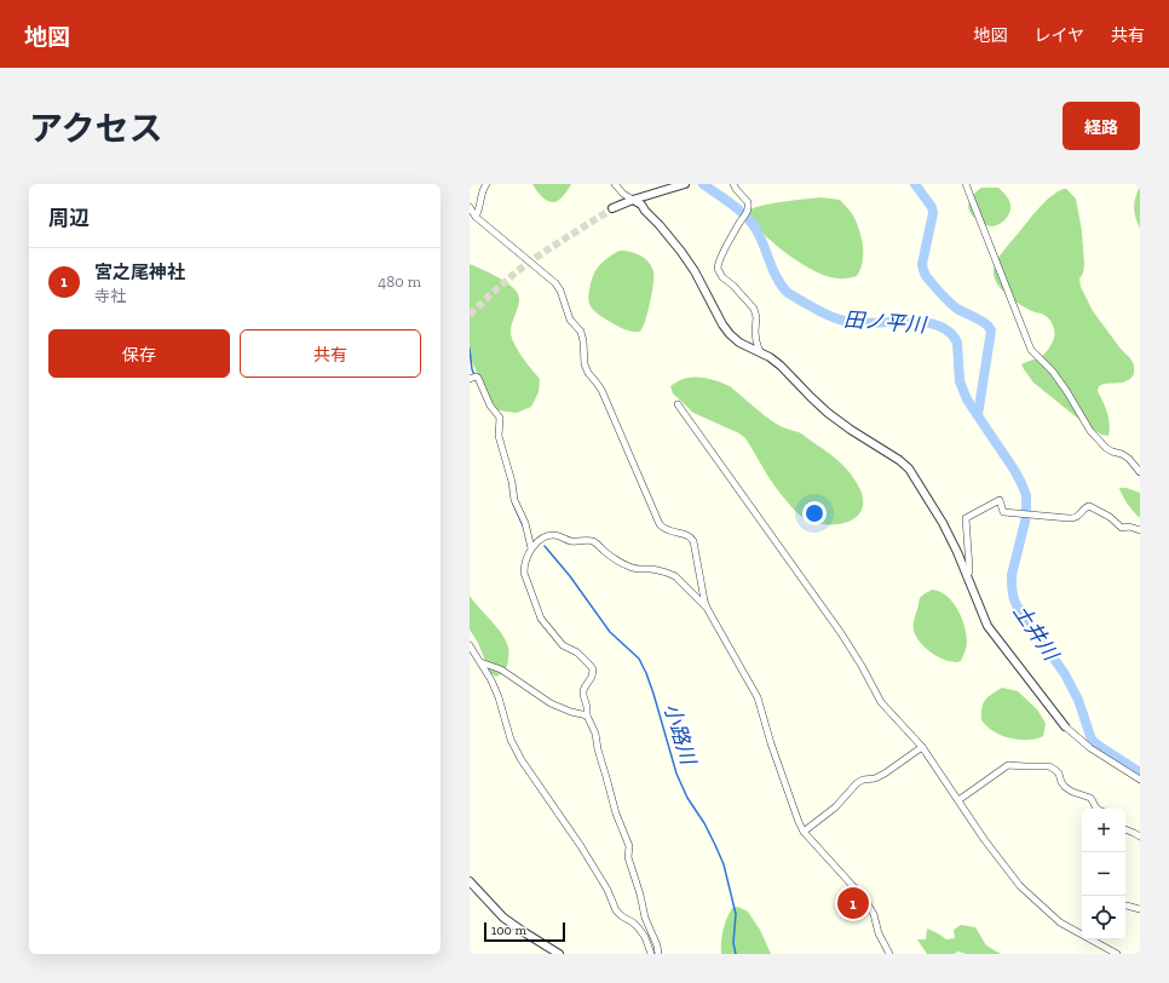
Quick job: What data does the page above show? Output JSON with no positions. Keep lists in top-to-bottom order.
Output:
{
  "water": ["田ノ平川", "土井川", "小路川"],
  "scale_bar": "100 m",
  "page": {
    "header": "地図",
    "nav": ["地図", "レイヤ", "共有"],
    "title": "アクセス",
    "buttons": [
      "経路",
      ["保存", "共有"]
    ],
    "heading": "周辺",
    "list": [
      {
        "mark": "1",
        "name": "宮之尾神社",
        "note": "寺社",
        "value": "480 m"
      }
    ],
    "map_buttons": ["+", "−"],
    "pins": "1",
    "scale": "100 m"
  }
}
